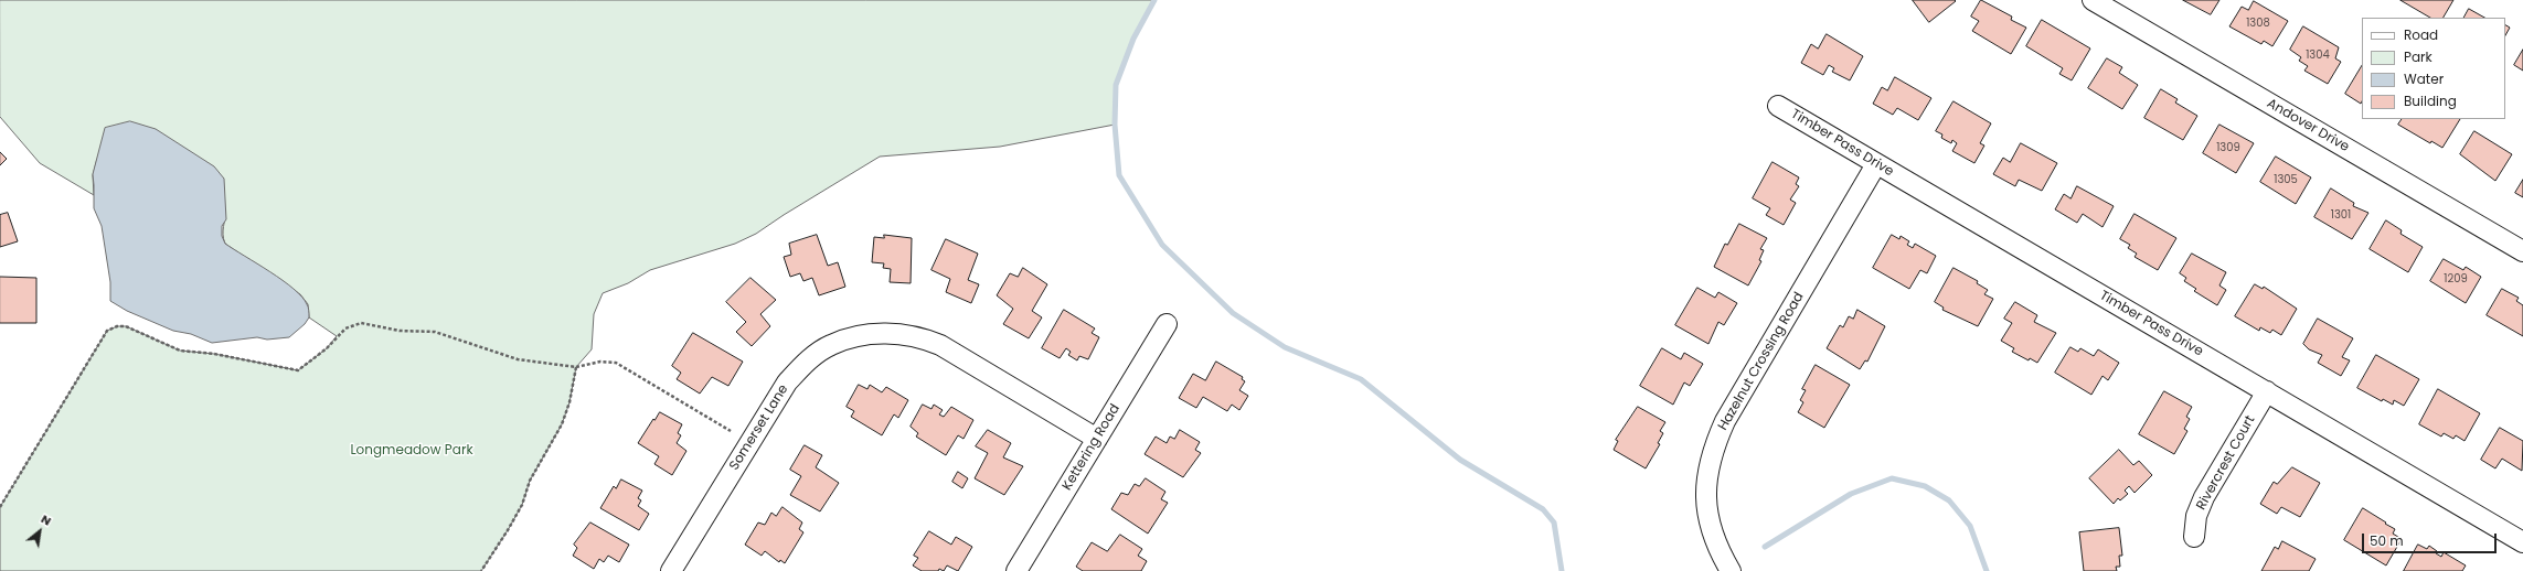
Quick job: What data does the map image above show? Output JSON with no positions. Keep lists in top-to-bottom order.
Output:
{
  "streets": {
    "street": [
      "Andover Drive",
      "Timber Pass Drive",
      "Hazelnut Crossing Road",
      "Somerset Lane",
      "Kettering Road",
      "Rivercrest Court"
    ]
  },
  "crossings": [
    ["Timber Pass Drive", "Hazelnut Crossing Road"],
    ["Timber Pass Drive", "Rivercrest Court"],
    ["Somerset Lane", "Kettering Road"]
  ],
  "parks": ["Longmeadow Park"],
  "house_numbers": [
    "1308",
    "1304",
    "1309",
    "1305",
    "1301",
    "1209"
  ],
  "legend": [
    "Road",
    "Park",
    "Water",
    "Building"
  ],
  "scale_bar": "50 m",
  "north": "top right"
}
